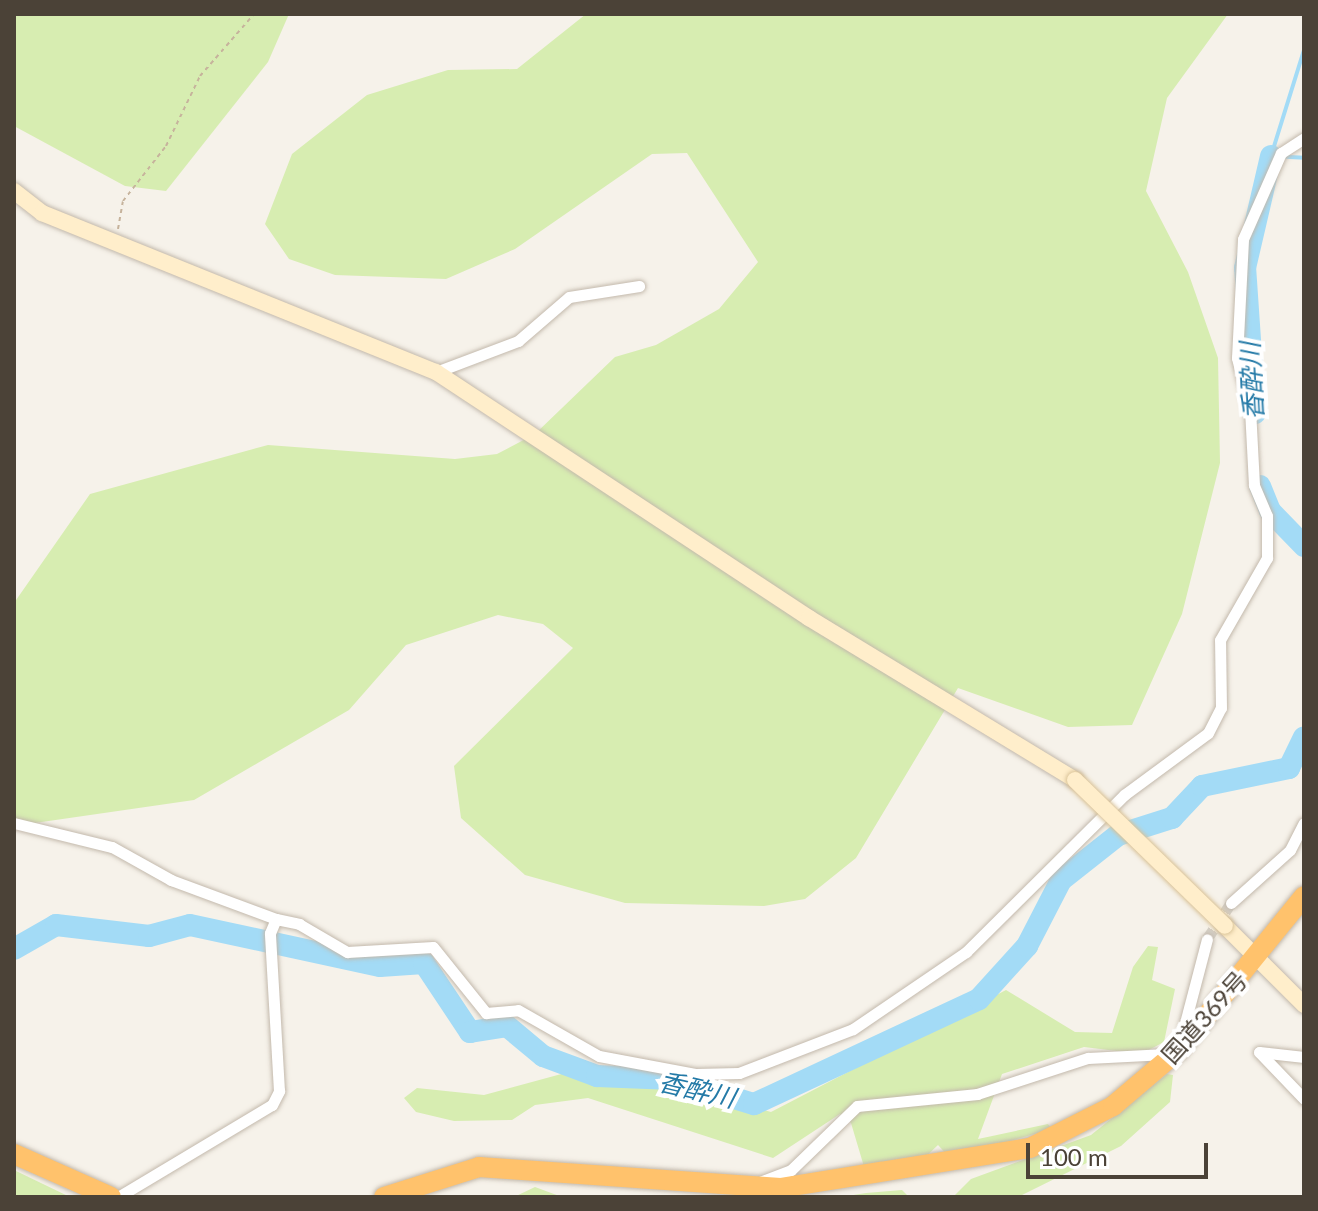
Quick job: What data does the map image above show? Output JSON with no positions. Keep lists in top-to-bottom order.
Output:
{
  "streets": {
    "highway": ["国道369号"]
  },
  "water": ["香酔川"],
  "scale_bar": "100 m"
}
